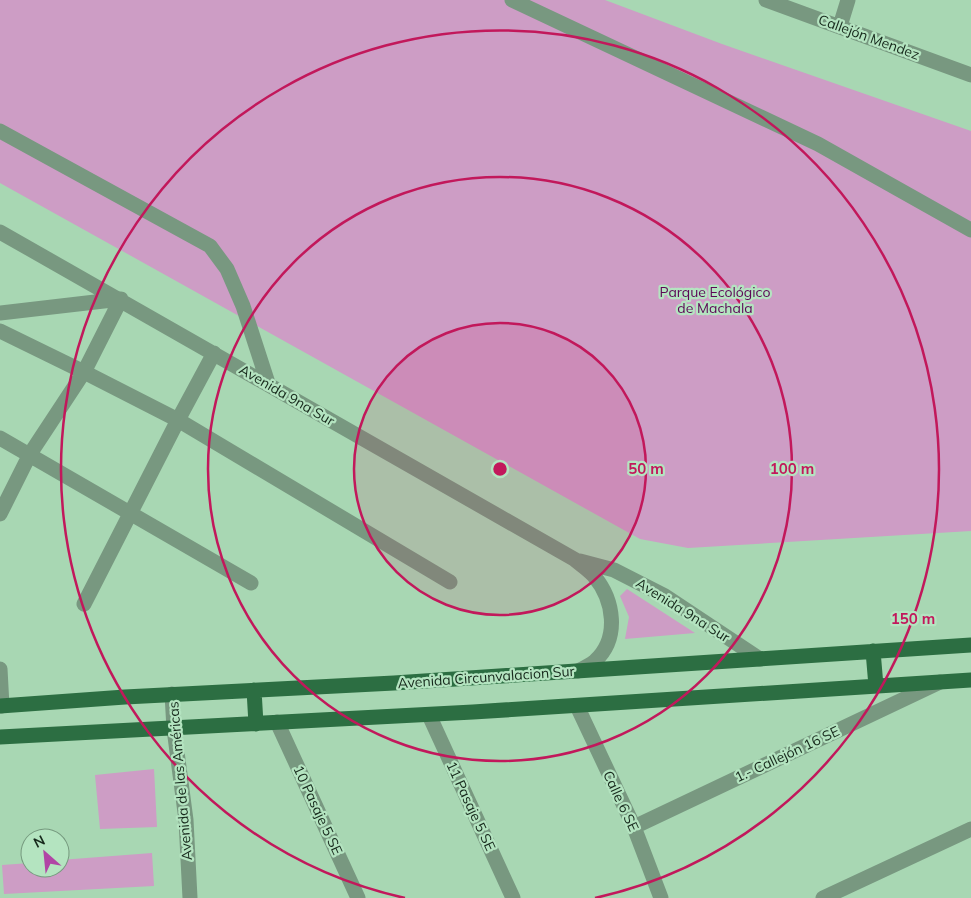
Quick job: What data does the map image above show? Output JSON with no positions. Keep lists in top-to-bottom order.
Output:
{
  "streets": {
    "main road": ["Avenida Circunvalacion Sur"],
    "street": [
      "Callejón Mendez",
      "Avenida 9na Sur",
      "1.- Callejón 16 SE",
      "Avenida de las Américas",
      "Calle 6 SE",
      "11 Pasaje 5 SE",
      "10 Pasaje 5 SE"
    ]
  },
  "crossings": [
    ["Avenida 9na Sur", "Avenida Circunvalacion Sur"],
    ["Avenida Circunvalacion Sur", "Avenida de las Américas"],
    ["1.- Callejón 16 SE", "Calle 6 SE"]
  ],
  "parks": ["Parque Ecológico de Machala"],
  "north": "top left",
  "rings": ["50 m", "100 m", "150 m"]
}
